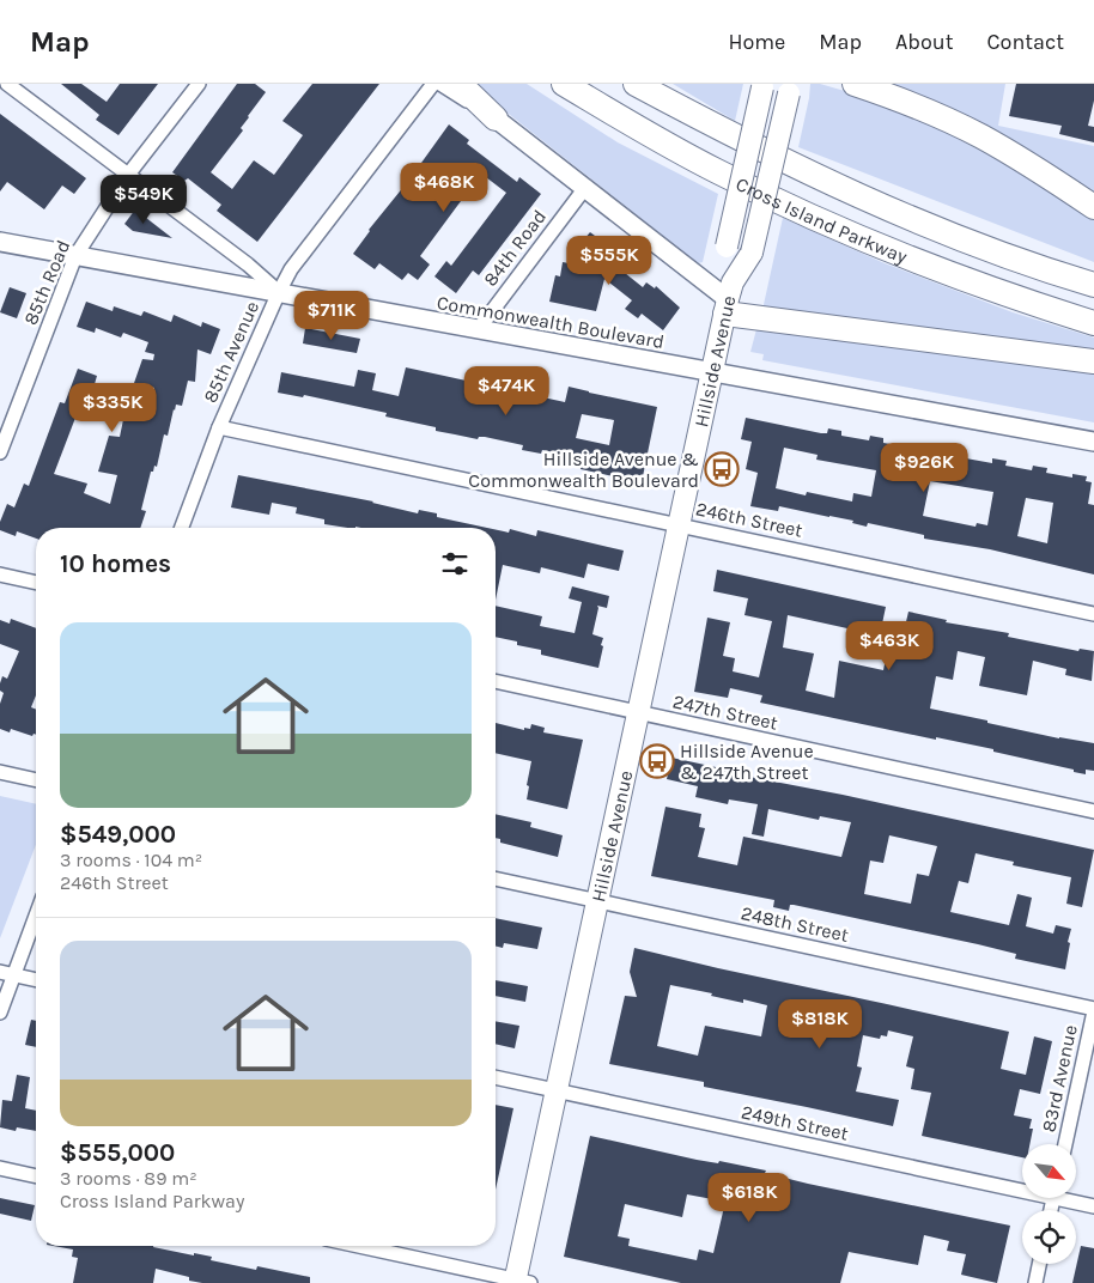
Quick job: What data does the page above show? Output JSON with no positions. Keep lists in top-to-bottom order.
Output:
{
  "streets": {
    "highway": ["Cross Island Parkway"],
    "main road": ["Hillside Avenue"],
    "street": [
      "84th Road",
      "85th Road",
      "Commonwealth Boulevard",
      "85th Avenue",
      "246th Street",
      "247th Street",
      "248th Street",
      "83rd Avenue",
      "249th Street"
    ]
  },
  "crossings": [
    ["84th Road", "Commonwealth Boulevard"],
    ["85th Road", "Commonwealth Boulevard"],
    ["Commonwealth Boulevard", "85th Avenue"],
    ["Commonwealth Boulevard", "Hillside Avenue"],
    ["85th Avenue", "246th Street"],
    ["Hillside Avenue", "246th Street"],
    ["Hillside Avenue", "247th Street"],
    ["Hillside Avenue", "248th Street"],
    ["Hillside Avenue", "249th Street"],
    ["248th Street", "83rd Avenue"]
  ],
  "places": {
    "bus stop": ["Hillside Avenue & Commonwealth Boulevard", "Hillside Avenue & 247th Street"]
  },
  "north": "bottom right",
  "page": {
    "header": "Map",
    "nav": [
      "Home",
      "Map",
      "About",
      "Contact"
    ],
    "price": [
      "$468K",
      "$549K",
      "$555K",
      "$711K",
      "$474K",
      "$335K",
      "$926K",
      "$463K",
      "$818K",
      "$618K"
    ],
    "heading": "10 homes",
    "list": [
      {
        "name": "$549,000",
        "note": "3 rooms · 104 m² · 246th Street"
      },
      {
        "name": "$555,000",
        "note": "3 rooms · 89 m² · Cross Island Parkway"
      }
    ]
  }
}
